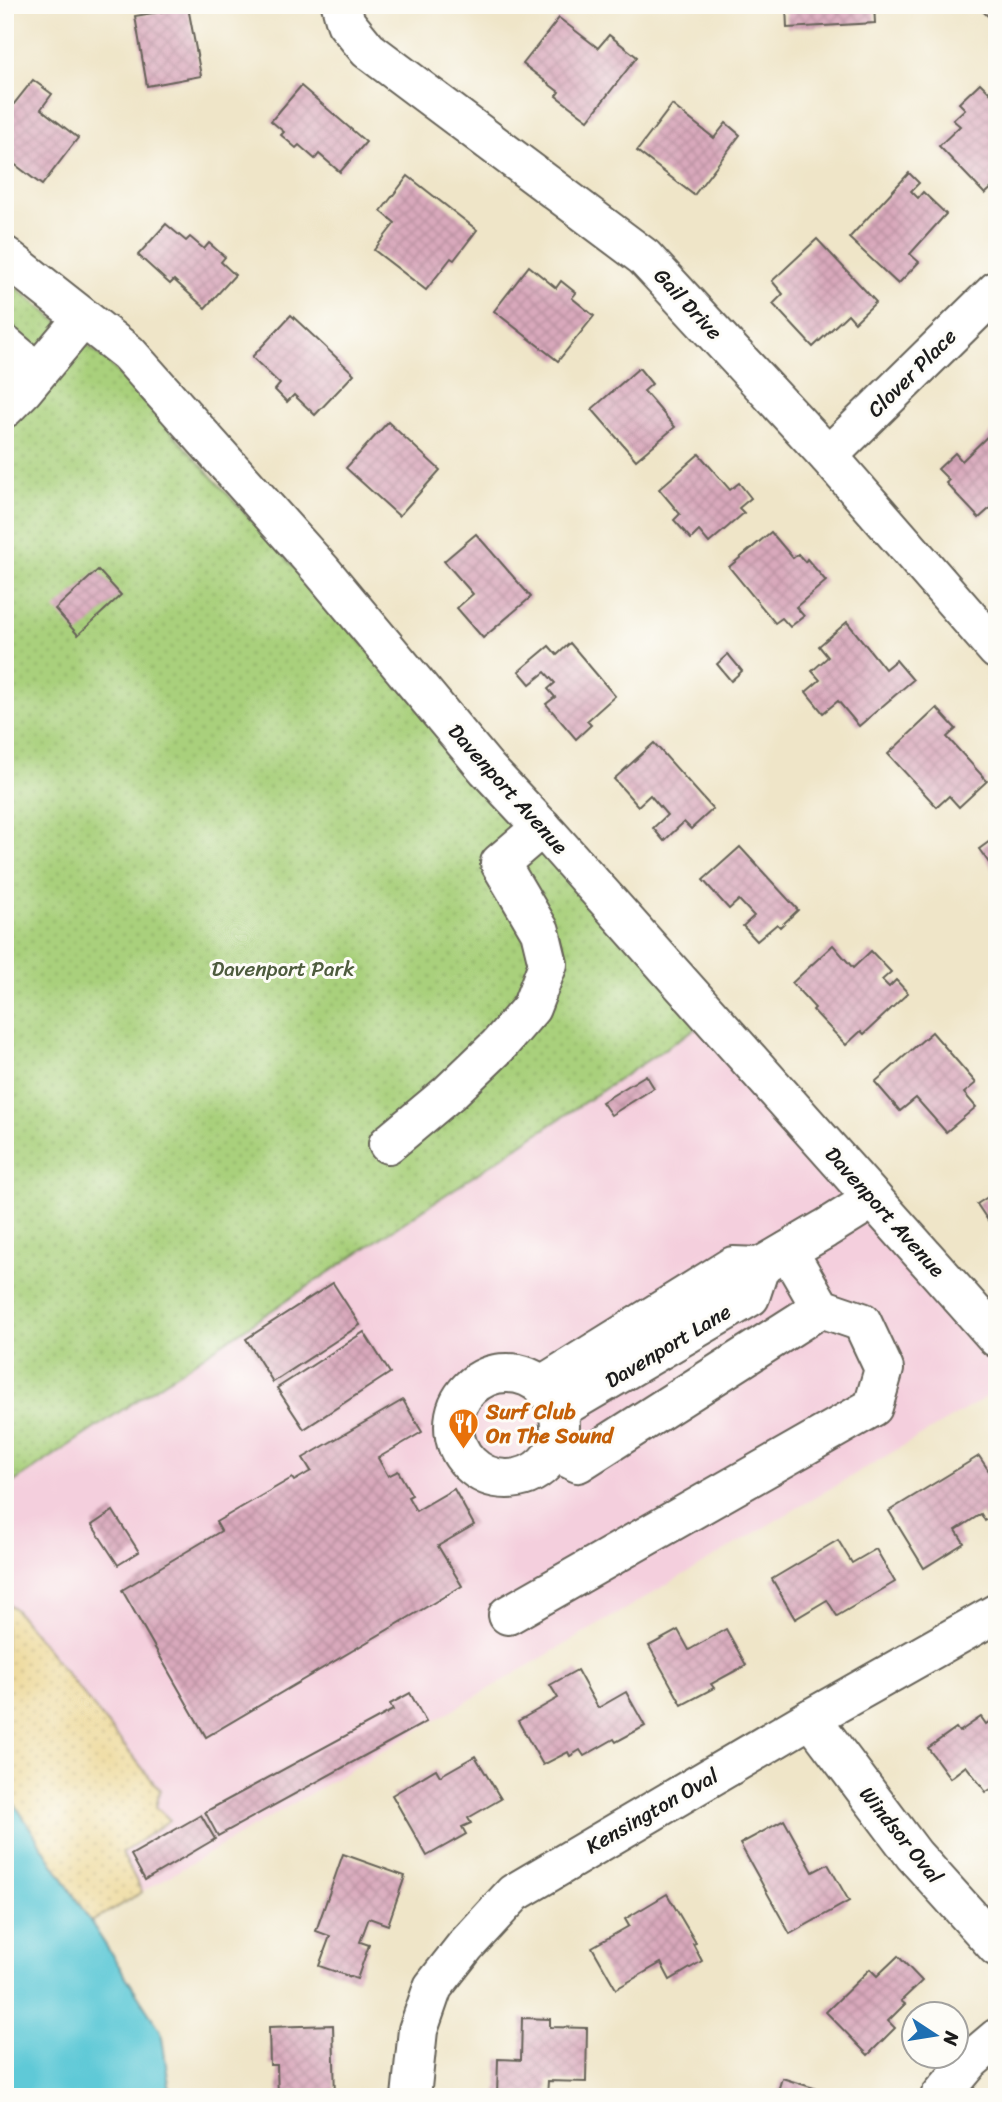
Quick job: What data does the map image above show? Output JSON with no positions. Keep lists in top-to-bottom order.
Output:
{
  "streets": {
    "street": [
      "Gail Drive",
      "Clover Place",
      "Davenport Avenue",
      "Davenport Lane",
      "Kensington Oval",
      "Windsor Oval"
    ]
  },
  "crossings": [
    ["Gail Drive", "Clover Place"],
    ["Davenport Avenue", "Davenport Lane"],
    ["Kensington Oval", "Windsor Oval"]
  ],
  "parks": ["Davenport Park"],
  "places": {
    "restaurant": ["Surf Club On The Sound"]
  },
  "north": "right"
}
